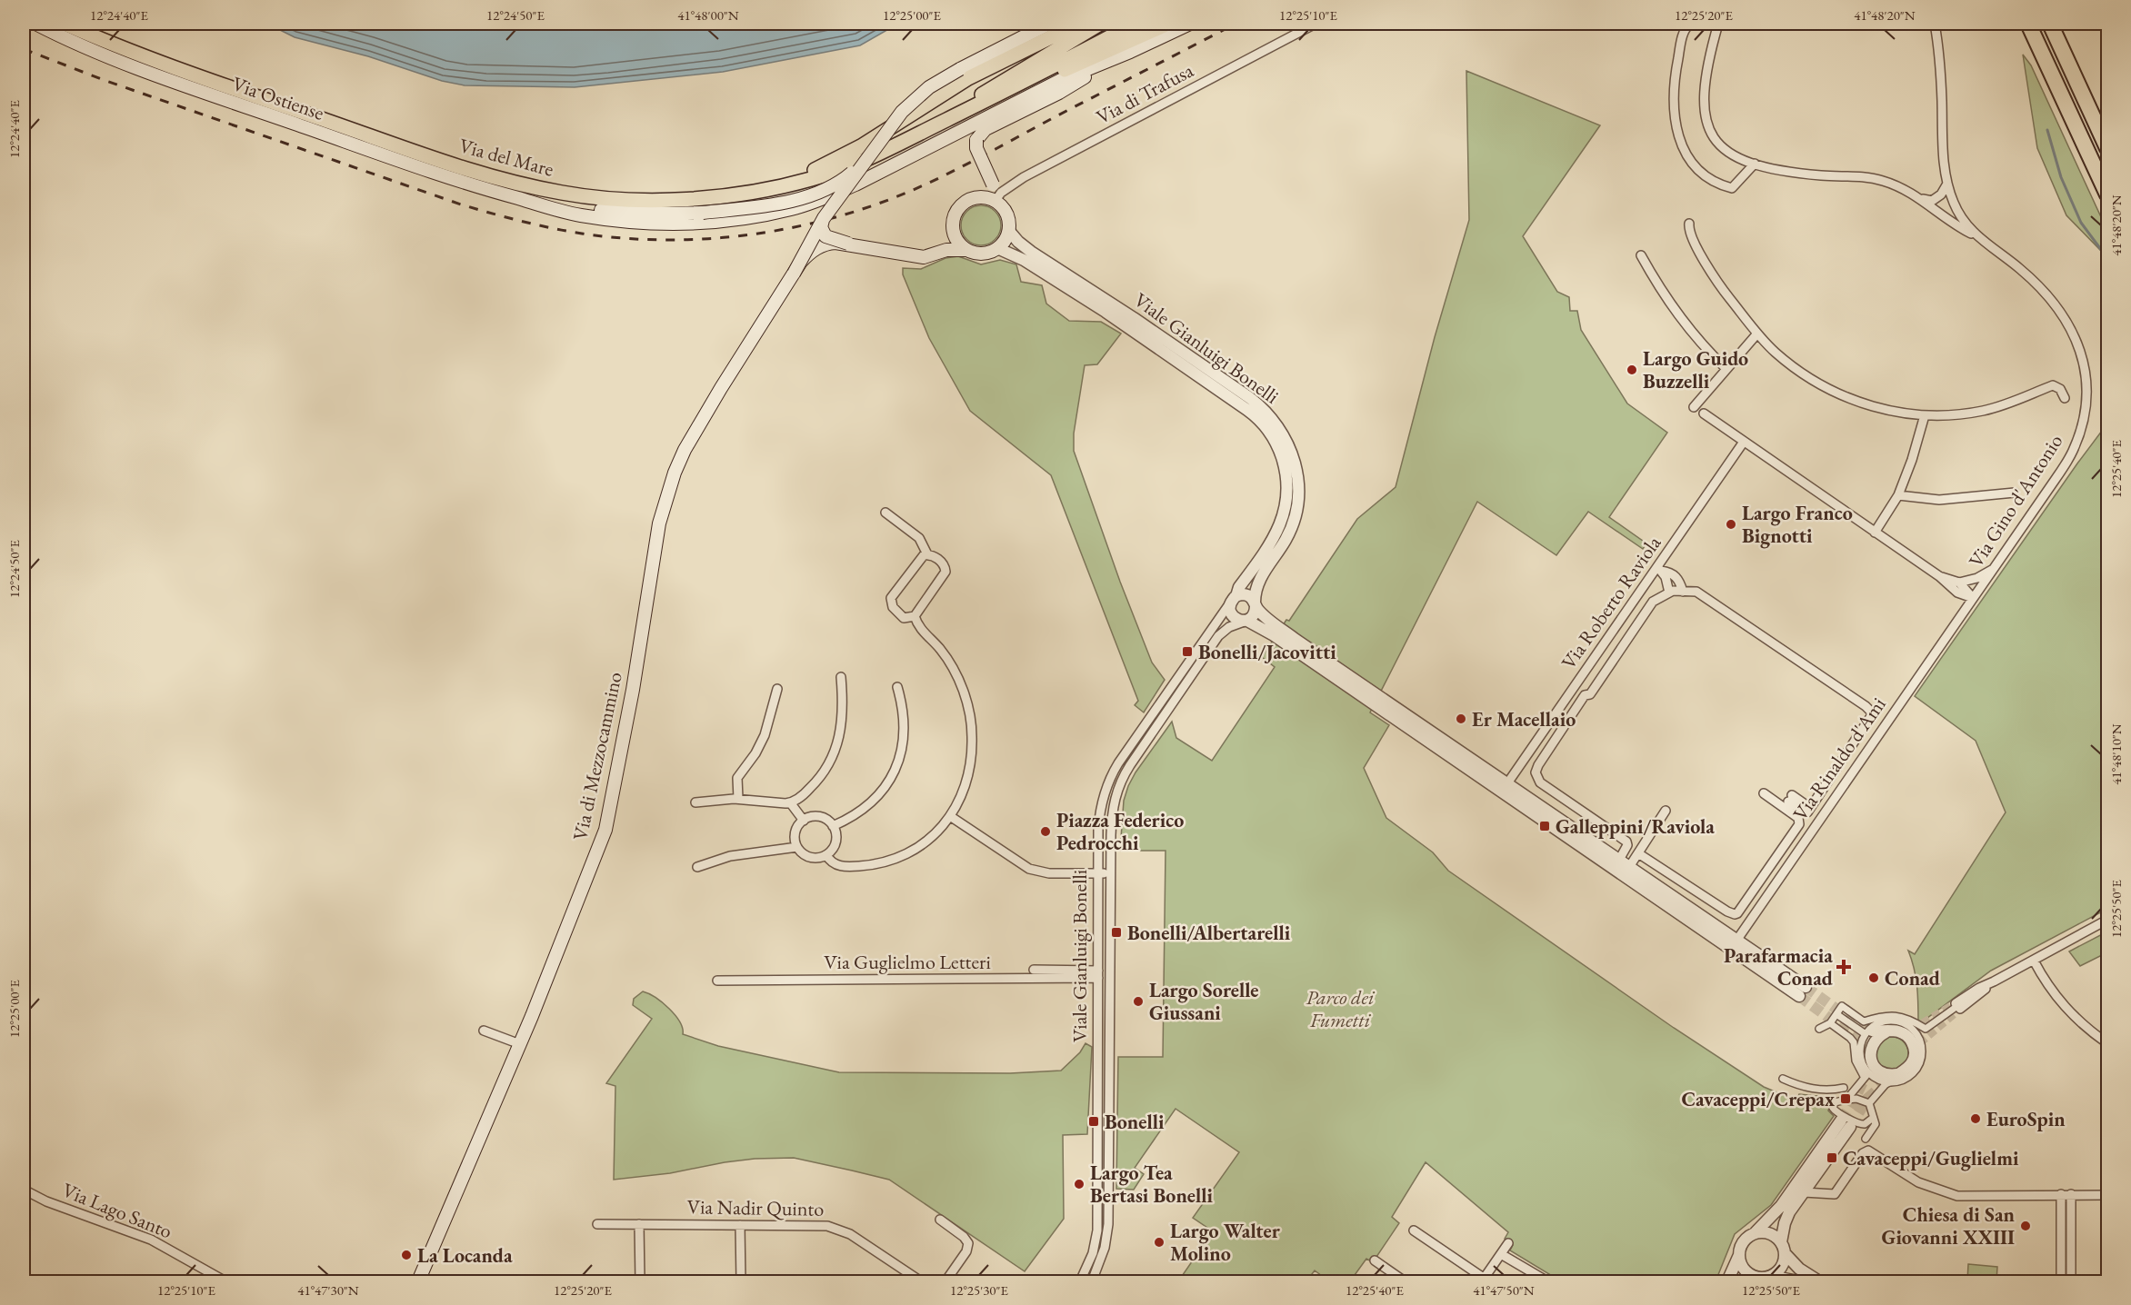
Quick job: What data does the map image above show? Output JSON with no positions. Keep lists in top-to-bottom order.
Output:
{
  "streets": {
    "main road": ["Via Ostiense", "Via del Mare", "Via di Mezzocammino"],
    "street": [
      "Via di Trafusa",
      "Viale Gianluigi Bonelli",
      "Via Gino d'Antonio",
      "Via Roberto Raviola",
      "Via Rinaldo d'Ami",
      "Via Guglielmo Letteri",
      "Via Nadir Quinto",
      "Via Lago Santo"
    ]
  },
  "crossings": [
    ["Via di Trafusa", "Viale Gianluigi Bonelli"],
    ["Via di Trafusa", "Via di Mezzocammino"],
    ["Viale Gianluigi Bonelli", "Via di Mezzocammino"],
    ["Viale Gianluigi Bonelli", "Via Guglielmo Letteri"],
    ["Via Gino d'Antonio", "Via Rinaldo d'Ami"]
  ],
  "parks": ["Parco dei Fumetti"],
  "places": {
    "other": [
      "Largo Guido Buzzelli",
      "Largo Franco Bignotti",
      "Er Macellaio",
      "Piazza Federico Pedrocchi",
      "Conad",
      "Largo Sorelle Giussani",
      "EuroSpin",
      "Largo Tea Bertasi Bonelli",
      "Chiesa di San Giovanni XXIII",
      "Largo Walter Molino",
      "La Locanda"
    ],
    "transit": [
      "Bonelli/Jacovitti",
      "Galleppini/Raviola",
      "Bonelli/Albertarelli",
      "Cavaceppi/Crepax",
      "Bonelli",
      "Cavaceppi/Guglielmi"
    ],
    "health": ["Parafarmacia Conad"]
  },
  "coordinates": [
    "12°24'40\"E",
    "12°24'50\"E",
    "41°48'00\"N",
    "12°25'00\"E",
    "12°25'10\"E",
    "12°25'20\"E",
    "41°48'20\"N",
    "12°25'40\"E",
    "41°48'10\"N",
    "12°25'50\"E",
    "41°47'30\"N",
    "12°25'30\"E",
    "41°47'50\"N"
  ]
}
